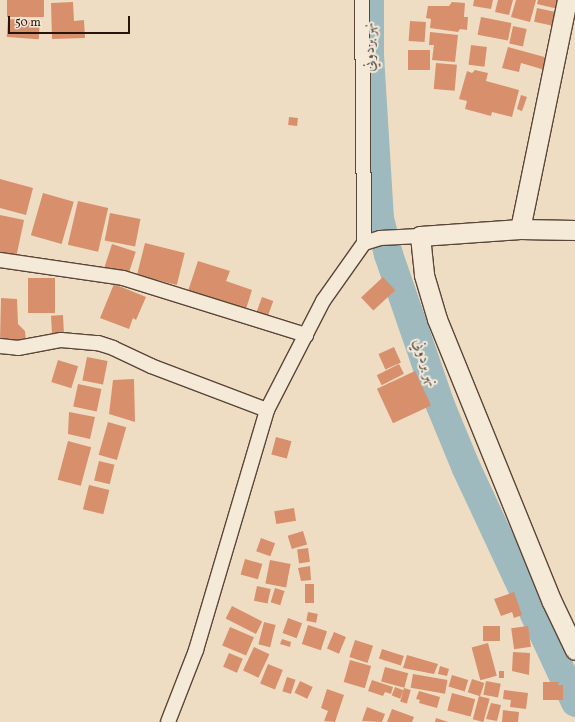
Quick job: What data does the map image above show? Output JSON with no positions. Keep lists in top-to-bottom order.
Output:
{
  "water": ["نهر بردوني"],
  "scale_bar": "50 m"
}
